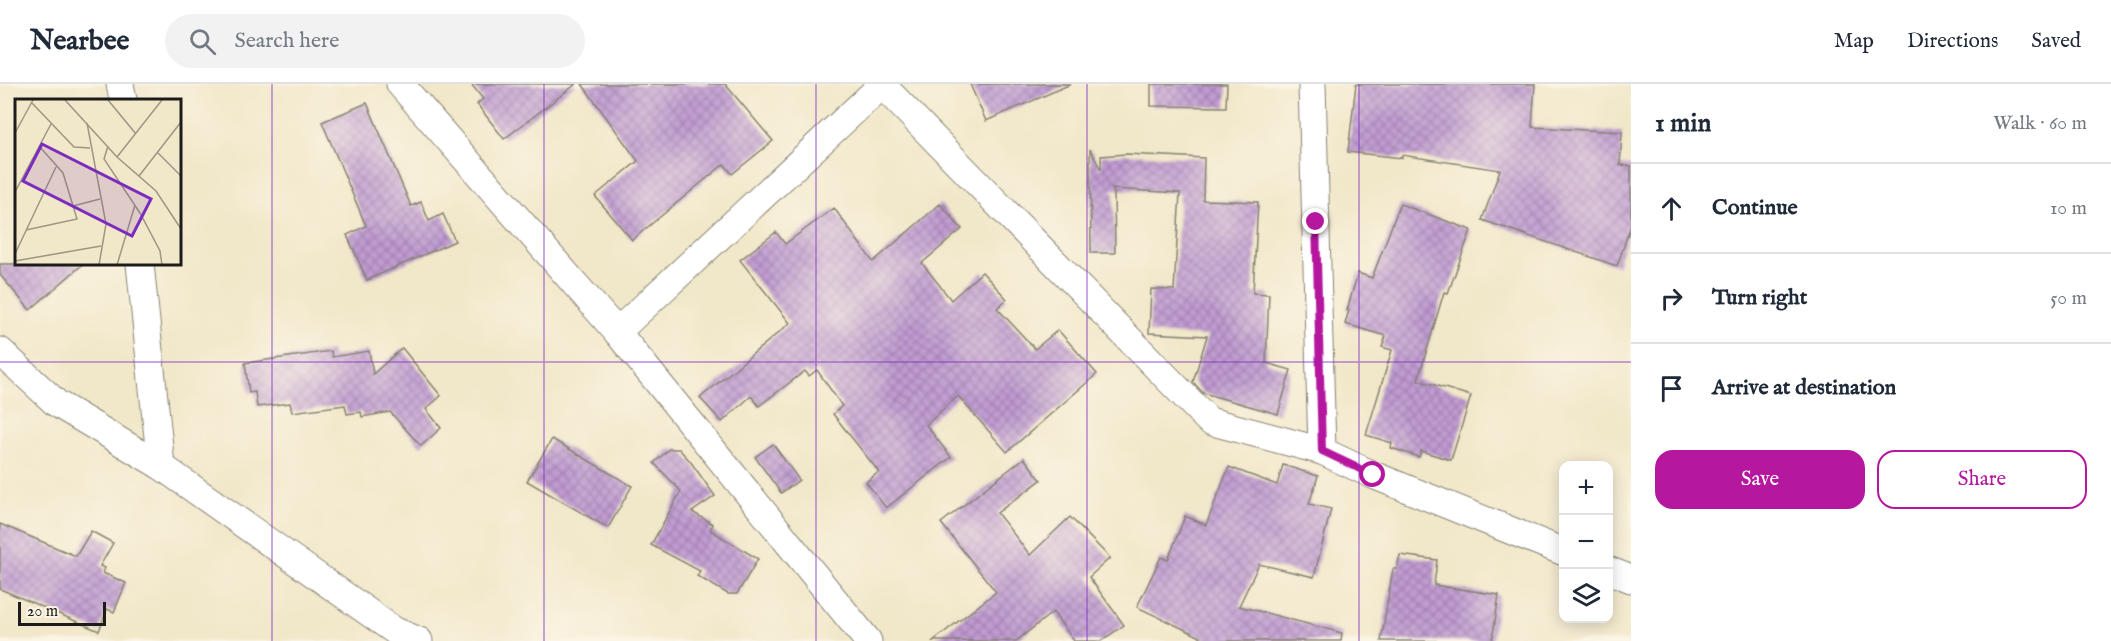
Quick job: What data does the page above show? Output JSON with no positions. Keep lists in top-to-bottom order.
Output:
{
  "scale_bar": "20 m",
  "page": {
    "header": "Nearbee",
    "search": "Search here",
    "nav": ["Map", "Directions", "Saved"],
    "heading": ["1 min", "Walk · 60 m"],
    "list": [
      ["Continue", "10 m"],
      ["Turn right", "50 m"],
      "Arrive at destination"
    ],
    "buttons": ["Save", "Share"],
    "map_buttons": ["+", "−"],
    "scale": "20 m"
  }
}
